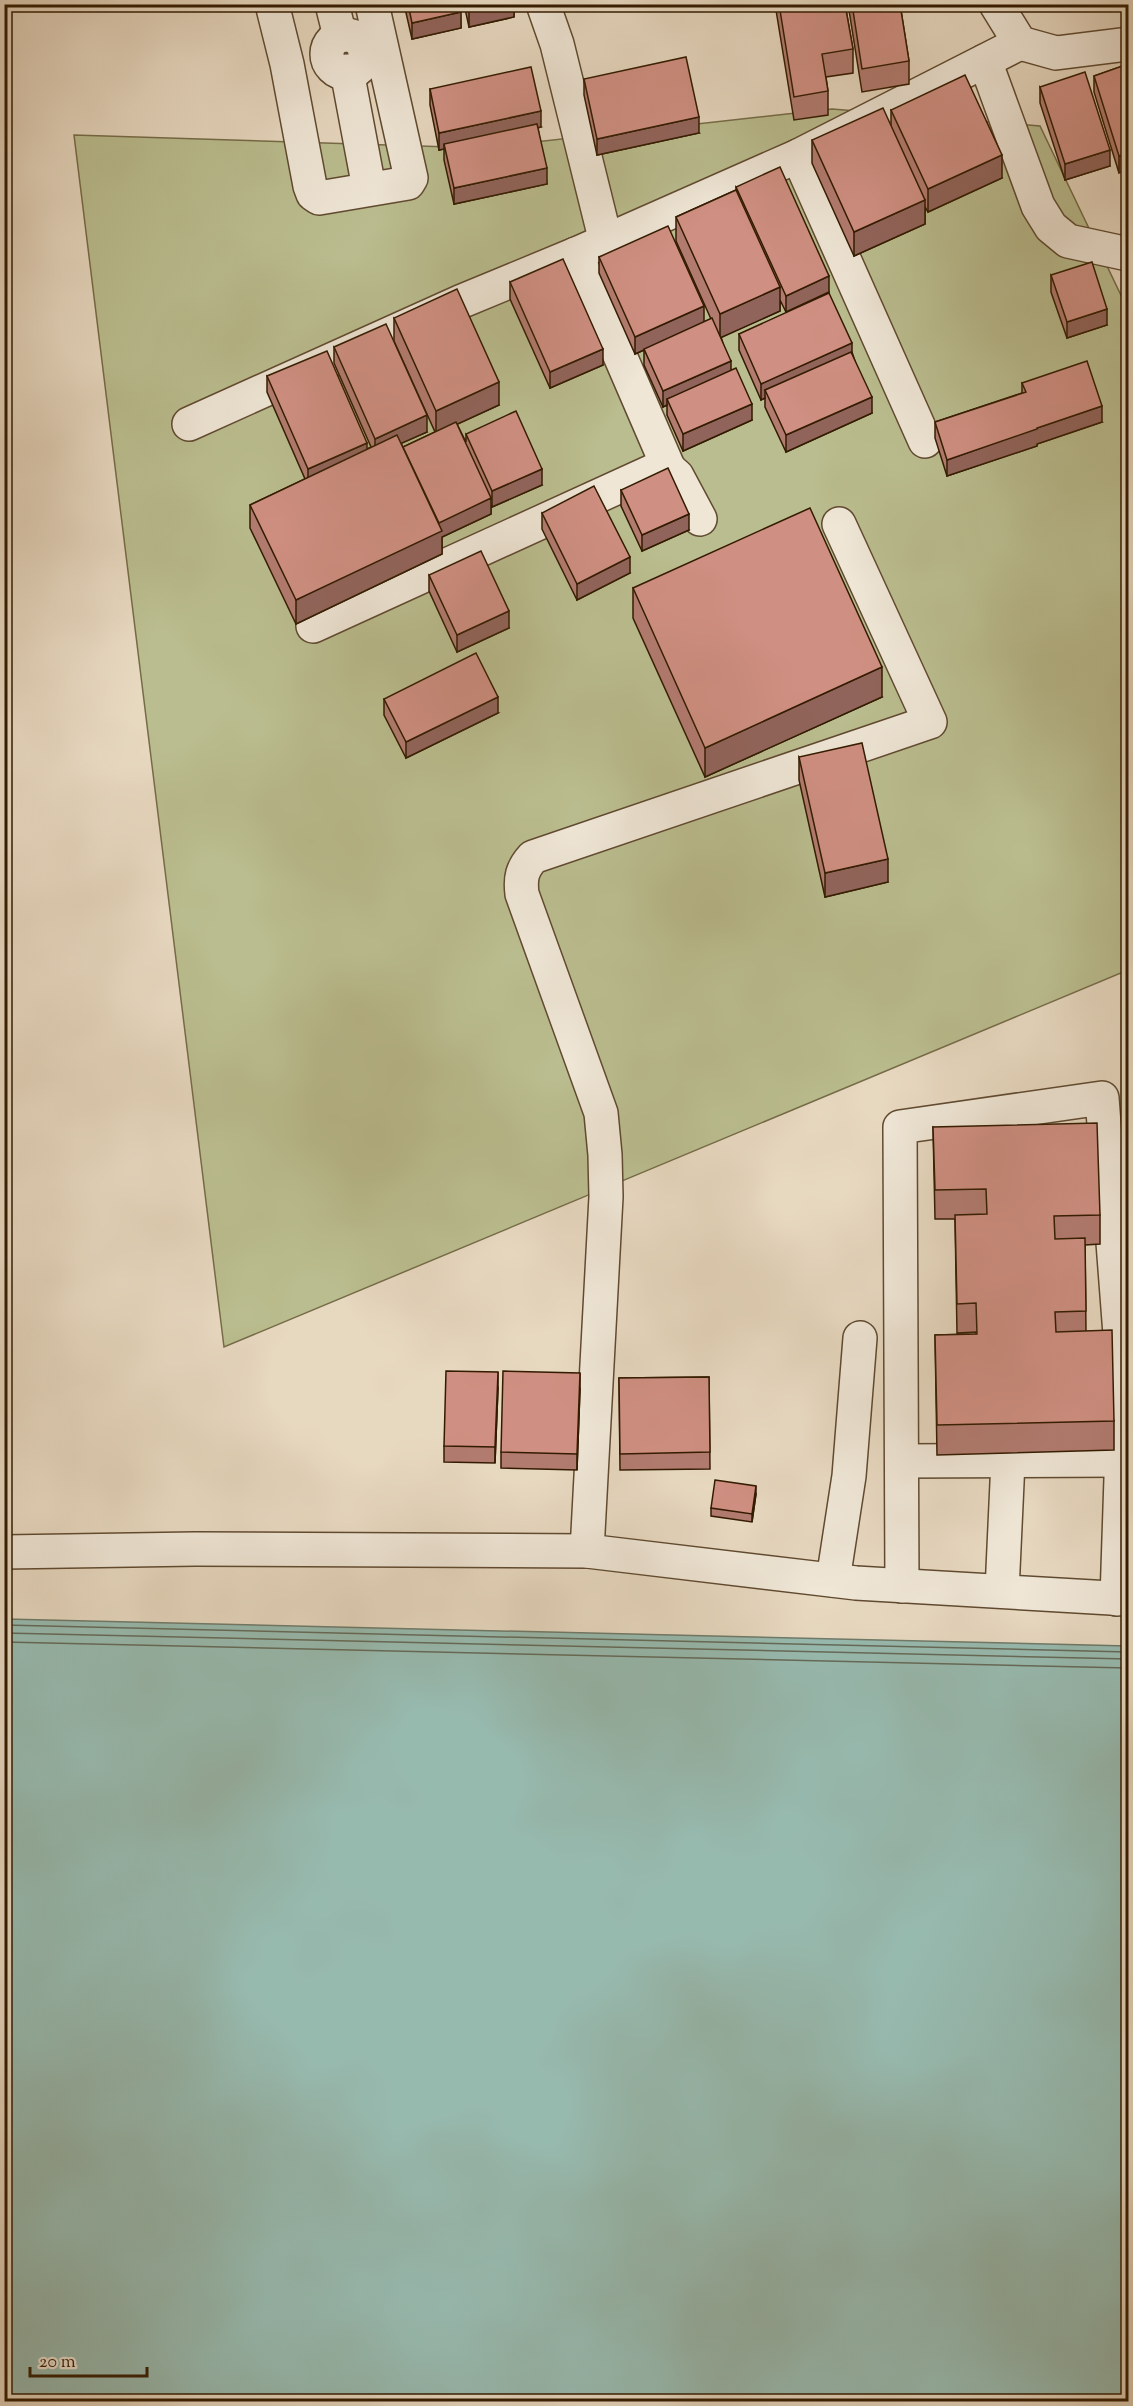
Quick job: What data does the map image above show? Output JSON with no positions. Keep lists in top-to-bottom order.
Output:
{
  "scale_bar": "20 m"
}
